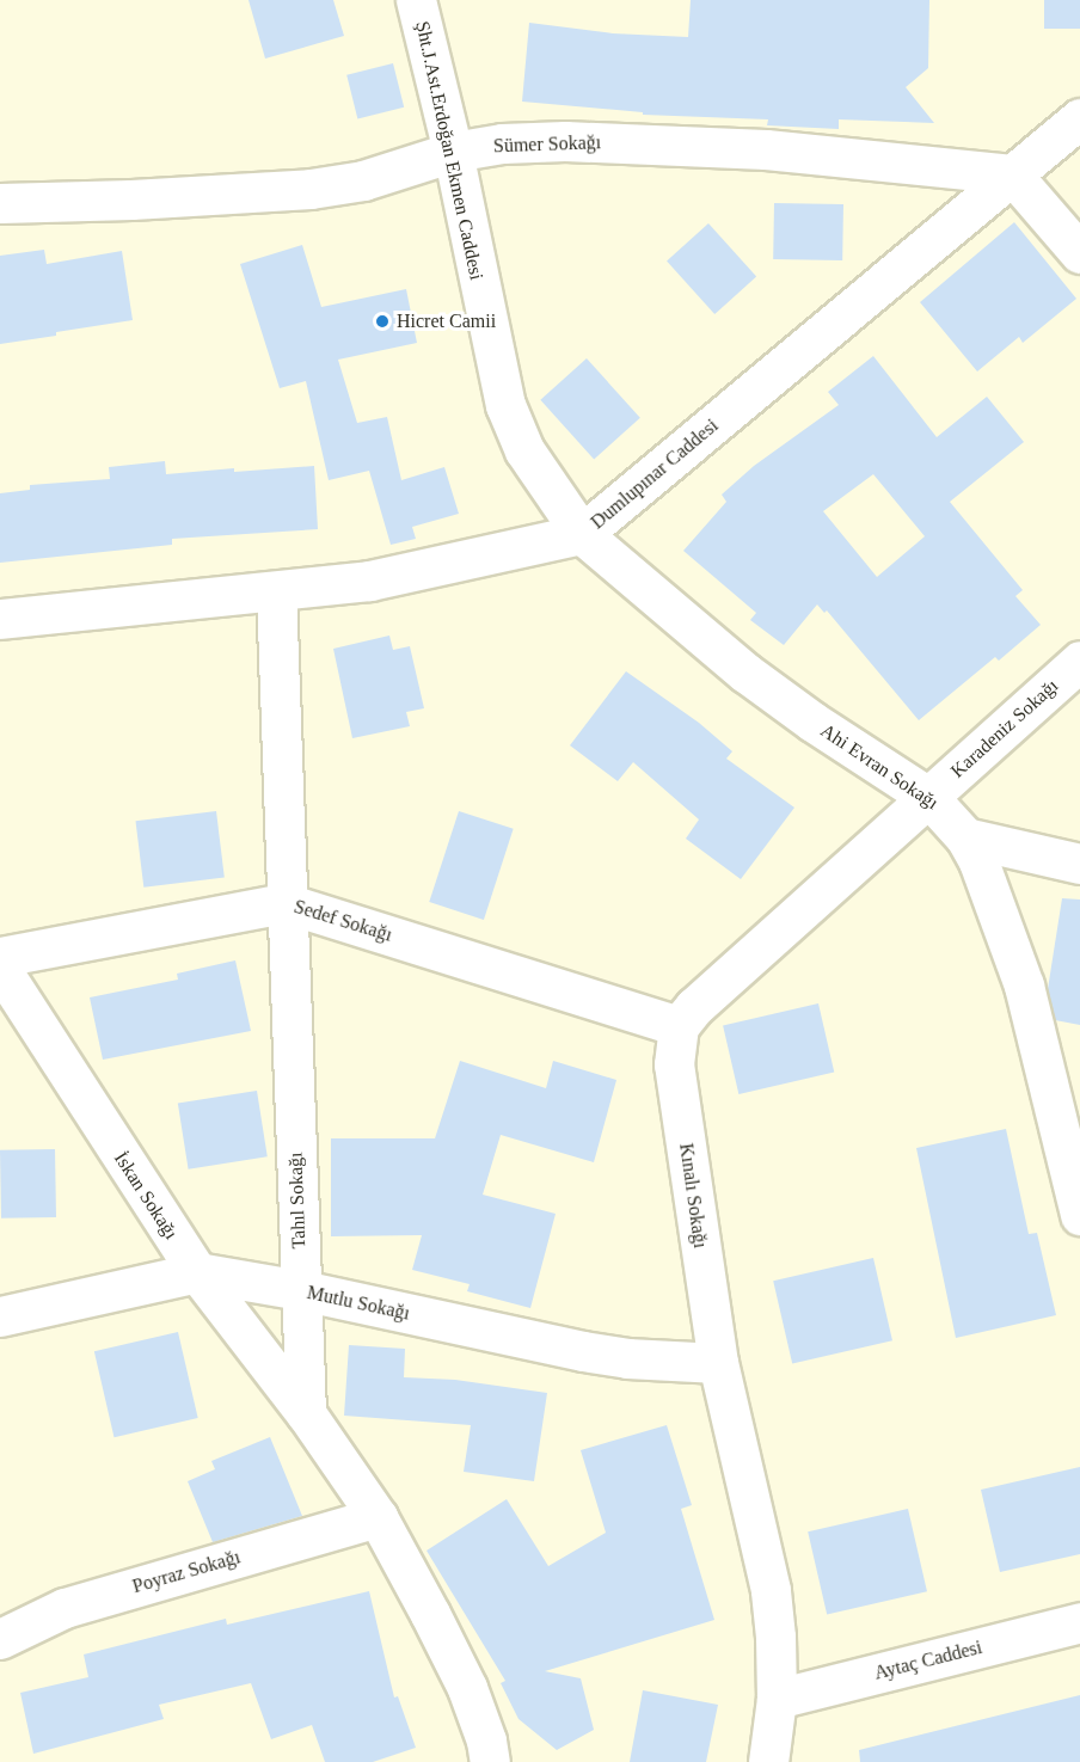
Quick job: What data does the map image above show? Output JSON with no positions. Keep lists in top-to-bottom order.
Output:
{
  "streets": {
    "street": [
      "Sümer Sokağı",
      "Şht.J.Ast.Erdoğan Ekmen Caddesi",
      "Dumlupınar Caddesi",
      "Karadeniz Sokağı",
      "Ahi Evran Sokağı",
      "Sedef Sokağı",
      "İskan Sokağı",
      "Kınalı Sokağı",
      "Tahıl Sokağı",
      "Mutlu Sokağı",
      "Poyraz Sokağı",
      "Aytaç Caddesi"
    ]
  },
  "crossings": [
    ["Sümer Sokağı", "Şht.J.Ast.Erdoğan Ekmen Caddesi"],
    ["Sümer Sokağı", "Dumlupınar Caddesi"],
    ["Şht.J.Ast.Erdoğan Ekmen Caddesi", "Dumlupınar Caddesi"],
    ["Şht.J.Ast.Erdoğan Ekmen Caddesi", "Ahi Evran Sokağı"],
    ["Dumlupınar Caddesi", "Ahi Evran Sokağı"],
    ["Dumlupınar Caddesi", "Tahıl Sokağı"],
    ["Karadeniz Sokağı", "Ahi Evran Sokağı"],
    ["Sedef Sokağı", "Kınalı Sokağı"],
    ["Sedef Sokağı", "Tahıl Sokağı"],
    ["İskan Sokağı", "Tahıl Sokağı"],
    ["İskan Sokağı", "Mutlu Sokağı"],
    ["Kınalı Sokağı", "Mutlu Sokağı"],
    ["Kınalı Sokağı", "Aytaç Caddesi"],
    ["Tahıl Sokağı", "Mutlu Sokağı"]
  ],
  "places": ["Hicret Camii"]
}
